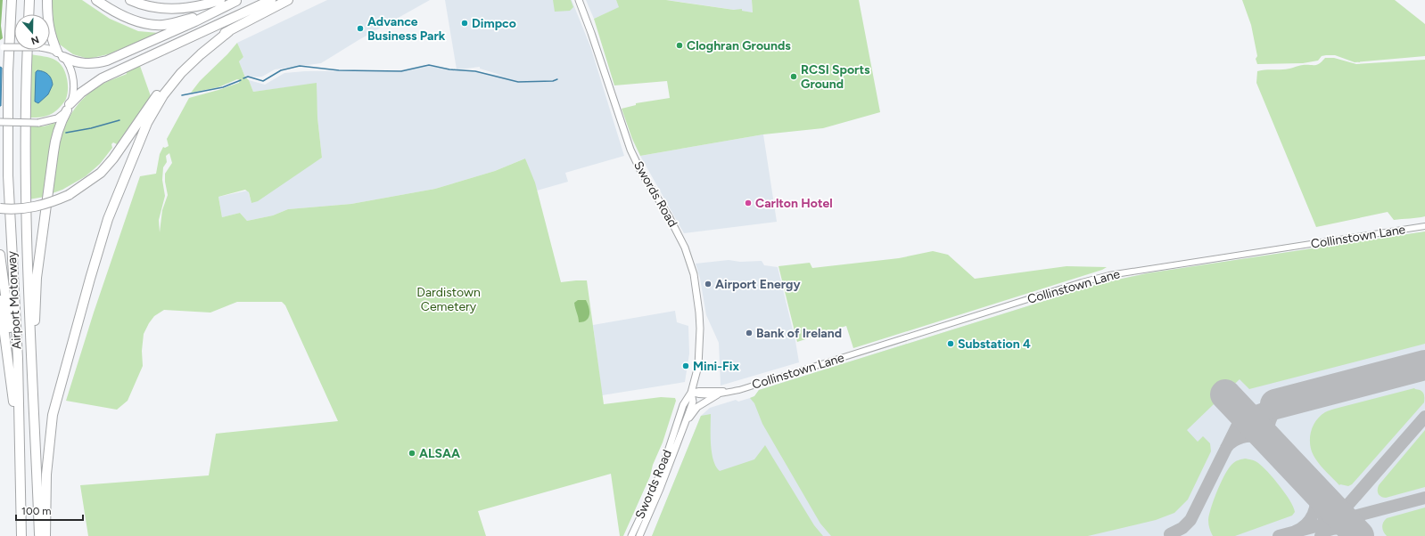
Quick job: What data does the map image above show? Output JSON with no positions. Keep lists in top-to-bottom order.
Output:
{
  "streets": {
    "highway": ["Airport Motorway"],
    "main road": ["Swords Road"],
    "street": ["Collinstown Lane"]
  },
  "crossings": [
    ["Swords Road", "Collinstown Lane"]
  ],
  "parks": ["Dardistown Cemetery"],
  "places": [
    "Dimpco",
    "Advance Business Park",
    "Cloghran Grounds",
    "RCSI Sports Ground",
    "Carlton Hotel",
    "Airport Energy",
    "Bank of Ireland",
    "Substation 4",
    "Mini-Fix",
    "ALSAA"
  ],
  "scale_bar": "100 m",
  "north": "bottom"
}
